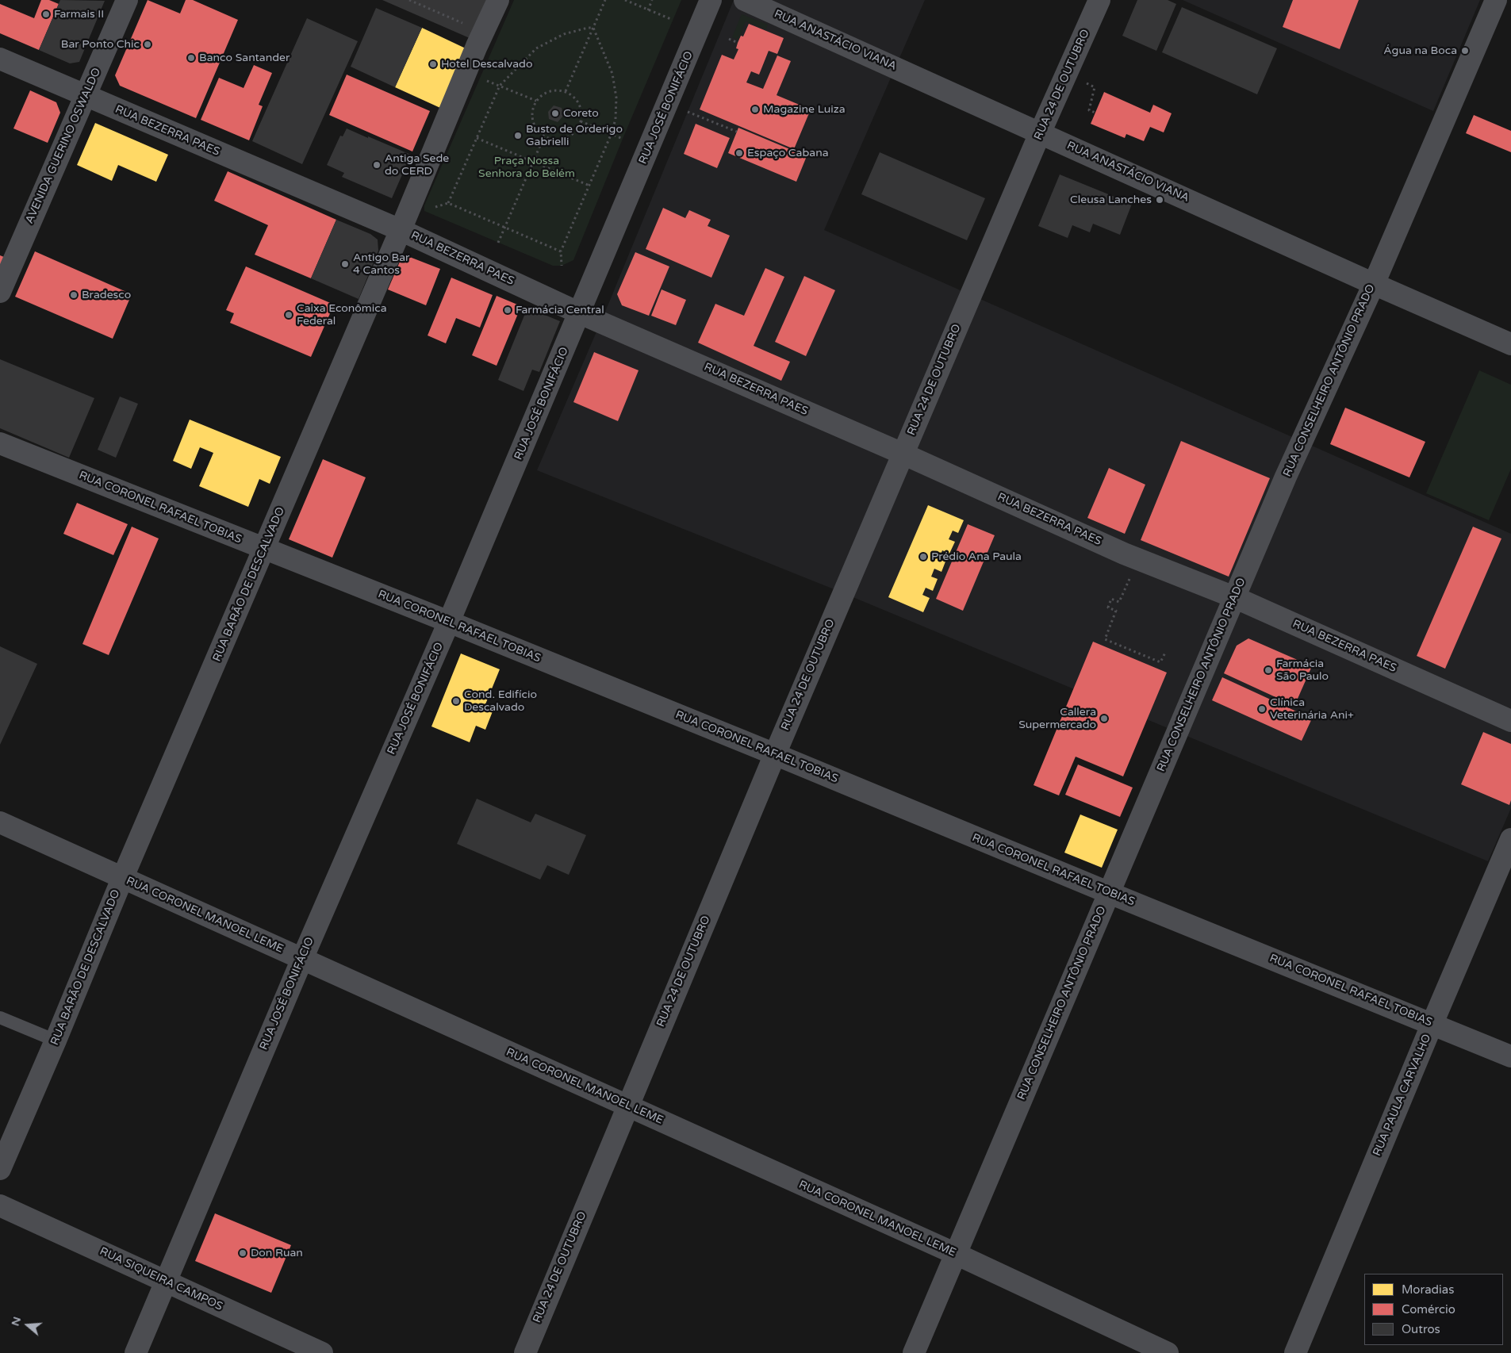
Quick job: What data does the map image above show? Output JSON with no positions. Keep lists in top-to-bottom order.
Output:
{
  "streets": {
    "street": [
      "RUA ANASTÁCIO VIANA",
      "RUA 24 DE OUTUBRO",
      "RUA JOSÉ BONIFÁCIO",
      "RUA BEZERRA PAES",
      "AVENIDA GUERINO OSWALDO",
      "RUA CONSELHEIRO ANTÔNIO PRADO",
      "RUA CORONEL RAFAEL TOBIAS",
      "RUA BARÃO DE DESCALVADO",
      "RUA CORONEL MANOEL LEME",
      "RUA PAULA CARVALHO",
      "RUA SIQUEIRA CAMPOS"
    ]
  },
  "crossings": [
    ["RUA ANASTÁCIO VIANA", "RUA 24 DE OUTUBRO"],
    ["RUA ANASTÁCIO VIANA", "RUA CONSELHEIRO ANTÔNIO PRADO"],
    ["RUA 24 DE OUTUBRO", "RUA BEZERRA PAES"],
    ["RUA 24 DE OUTUBRO", "RUA CORONEL RAFAEL TOBIAS"],
    ["RUA 24 DE OUTUBRO", "RUA CORONEL MANOEL LEME"],
    ["RUA JOSÉ BONIFÁCIO", "RUA BEZERRA PAES"],
    ["RUA JOSÉ BONIFÁCIO", "RUA CORONEL RAFAEL TOBIAS"],
    ["RUA JOSÉ BONIFÁCIO", "RUA CORONEL MANOEL LEME"],
    ["RUA JOSÉ BONIFÁCIO", "RUA SIQUEIRA CAMPOS"],
    ["RUA BEZERRA PAES", "AVENIDA GUERINO OSWALDO"],
    ["RUA BEZERRA PAES", "RUA CONSELHEIRO ANTÔNIO PRADO"],
    ["RUA BEZERRA PAES", "RUA BARÃO DE DESCALVADO"],
    ["RUA CONSELHEIRO ANTÔNIO PRADO", "RUA CORONEL RAFAEL TOBIAS"],
    ["RUA CONSELHEIRO ANTÔNIO PRADO", "RUA CORONEL MANOEL LEME"],
    ["RUA CORONEL RAFAEL TOBIAS", "RUA BARÃO DE DESCALVADO"],
    ["RUA CORONEL RAFAEL TOBIAS", "RUA PAULA CARVALHO"],
    ["RUA BARÃO DE DESCALVADO", "RUA CORONEL MANOEL LEME"]
  ],
  "parks": ["Praça Nossa Senhora do Belém"],
  "places": [
    "Farmais II",
    "Bar Ponto Chic",
    "Água na Boca",
    "Banco Santander",
    "Hotel Descalvado",
    "Magazine Luiza",
    "Coreto",
    "Busto de Orderigo Gabrielli",
    "Espaço Cabana",
    "Antiga Sede do CERD",
    "Cleusa Lanches",
    "Antigo Bar 4 Cantos",
    "Bradesco",
    "Farmácia Central",
    "Caixa Econômica Federal",
    "Prédio Ana Paula",
    "Farmácia São Paulo",
    "Cond. Edifício Descalvado",
    "Clínica Veterinária Ani+",
    "Callera Supermercado",
    "Don Ruan"
  ],
  "legend": ["Moradias", "Comércio", "Outros"],
  "north": "left"
}
